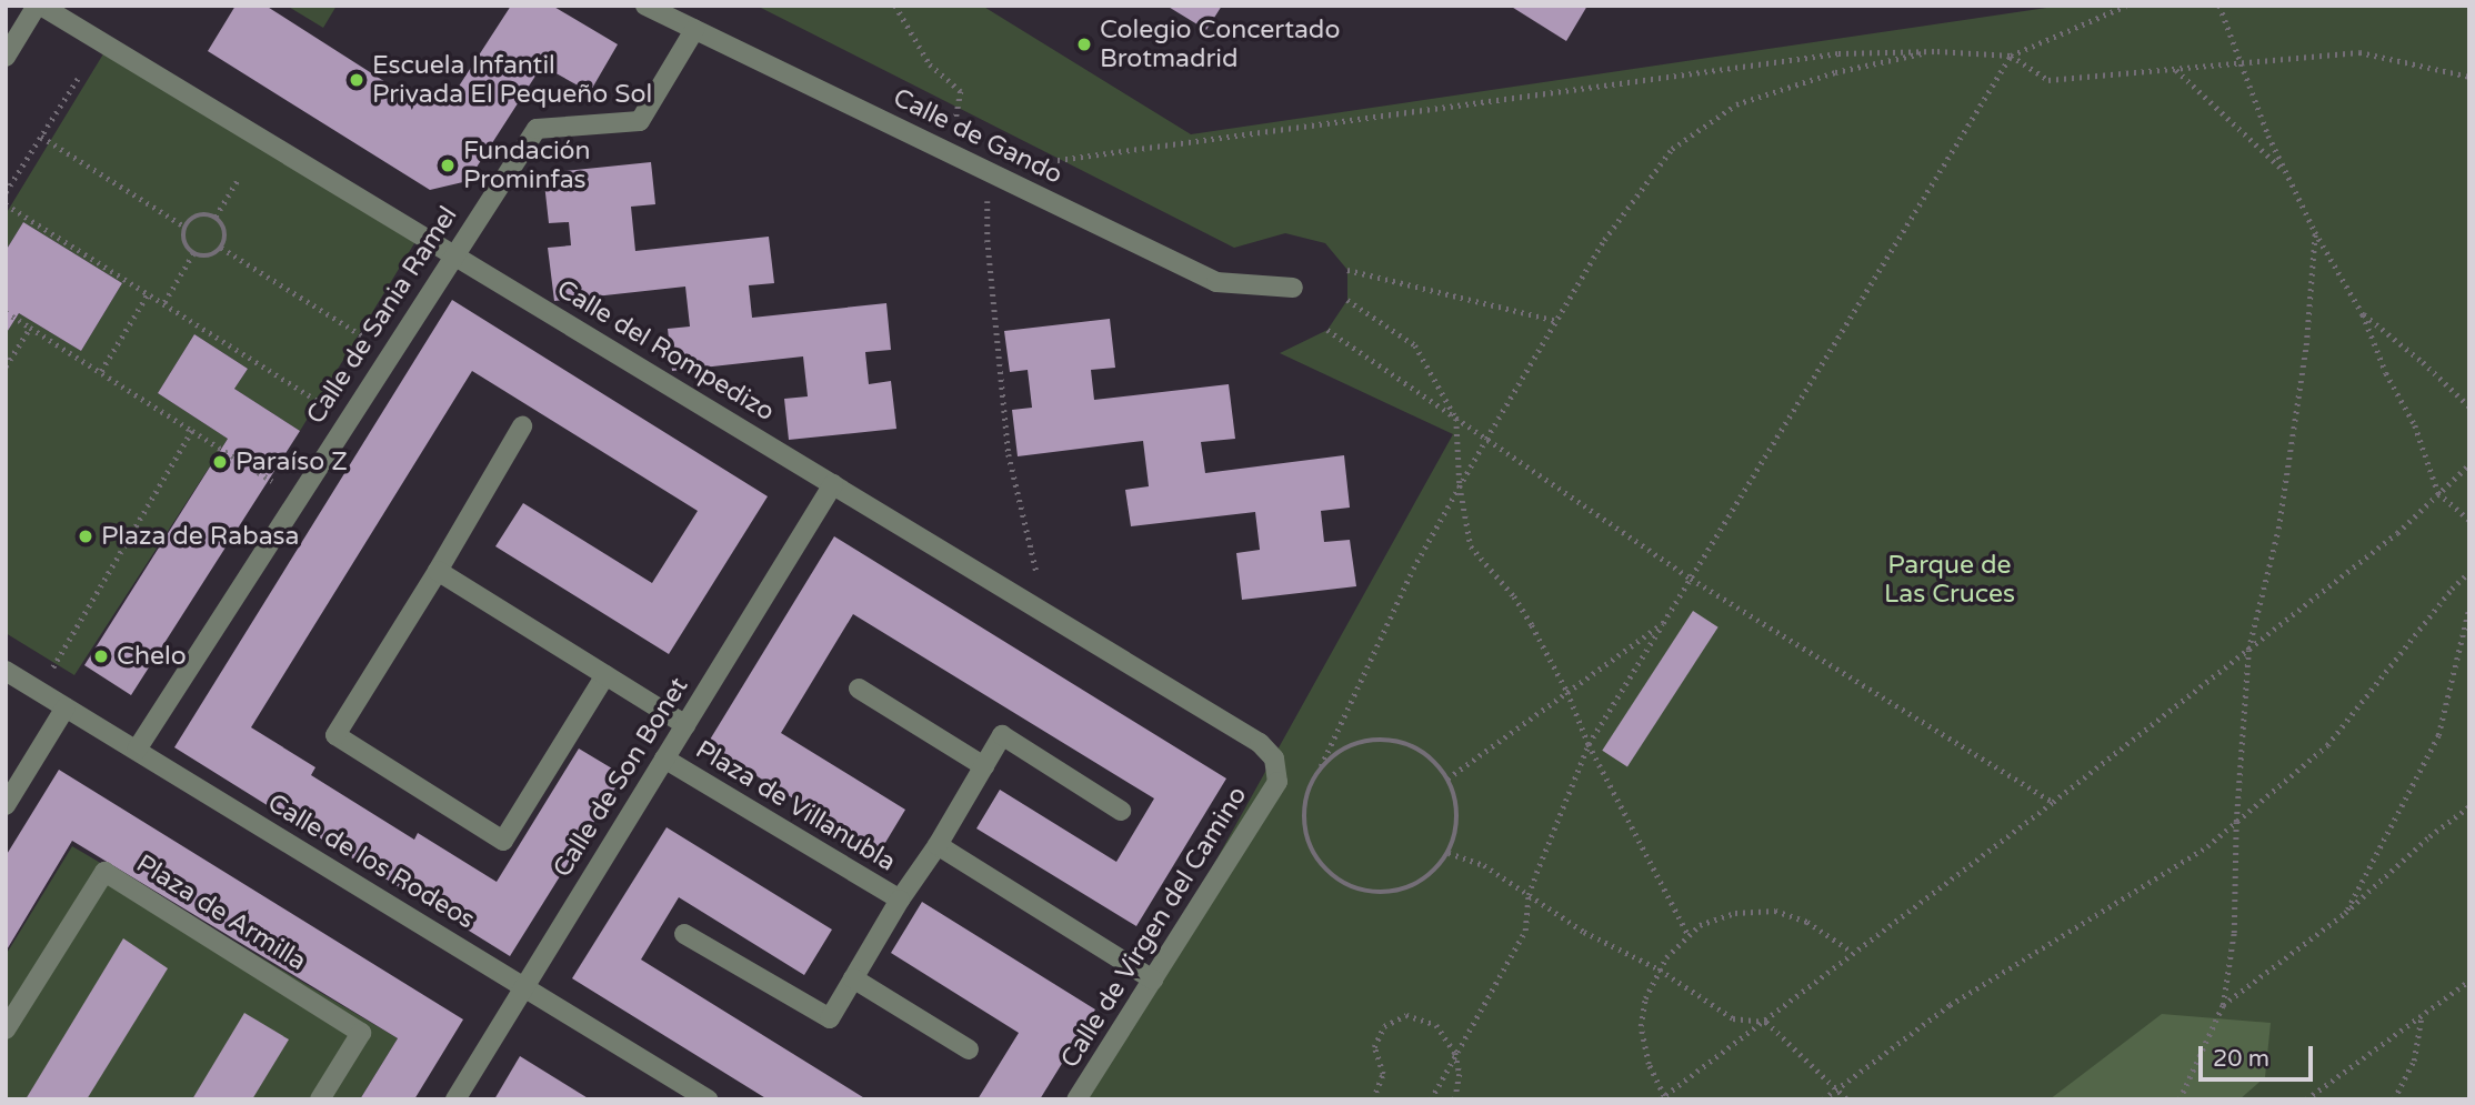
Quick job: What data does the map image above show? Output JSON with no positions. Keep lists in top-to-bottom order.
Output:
{
  "streets": {
    "street": [
      "Calle de Gando",
      "Calle de Sania Ramel",
      "Calle del Rompedizo",
      "Calle de Son Bonet",
      "Plaza de Villanubla",
      "Calle de los Rodeos",
      "Plaza de Armilla",
      "Calle de Virgen del Camino"
    ]
  },
  "crossings": [
    ["Calle de Gando", "Calle de Sania Ramel"],
    ["Calle de Sania Ramel", "Calle del Rompedizo"],
    ["Calle de Sania Ramel", "Calle de los Rodeos"],
    ["Calle del Rompedizo", "Calle de Son Bonet"],
    ["Calle del Rompedizo", "Calle de Virgen del Camino"],
    ["Calle de Son Bonet", "Plaza de Villanubla"],
    ["Calle de Son Bonet", "Calle de los Rodeos"],
    ["Plaza de Villanubla", "Calle de Virgen del Camino"]
  ],
  "parks": ["Parque de Las Cruces"],
  "places": [
    "Colegio Concertado Brotmadrid",
    "Escuela Infantil Privada El Pequeño Sol",
    "Fundación Prominfas",
    "Paraíso Z",
    "Plaza de Rabasa",
    "Chelo"
  ],
  "scale_bar": "20 m"
}
